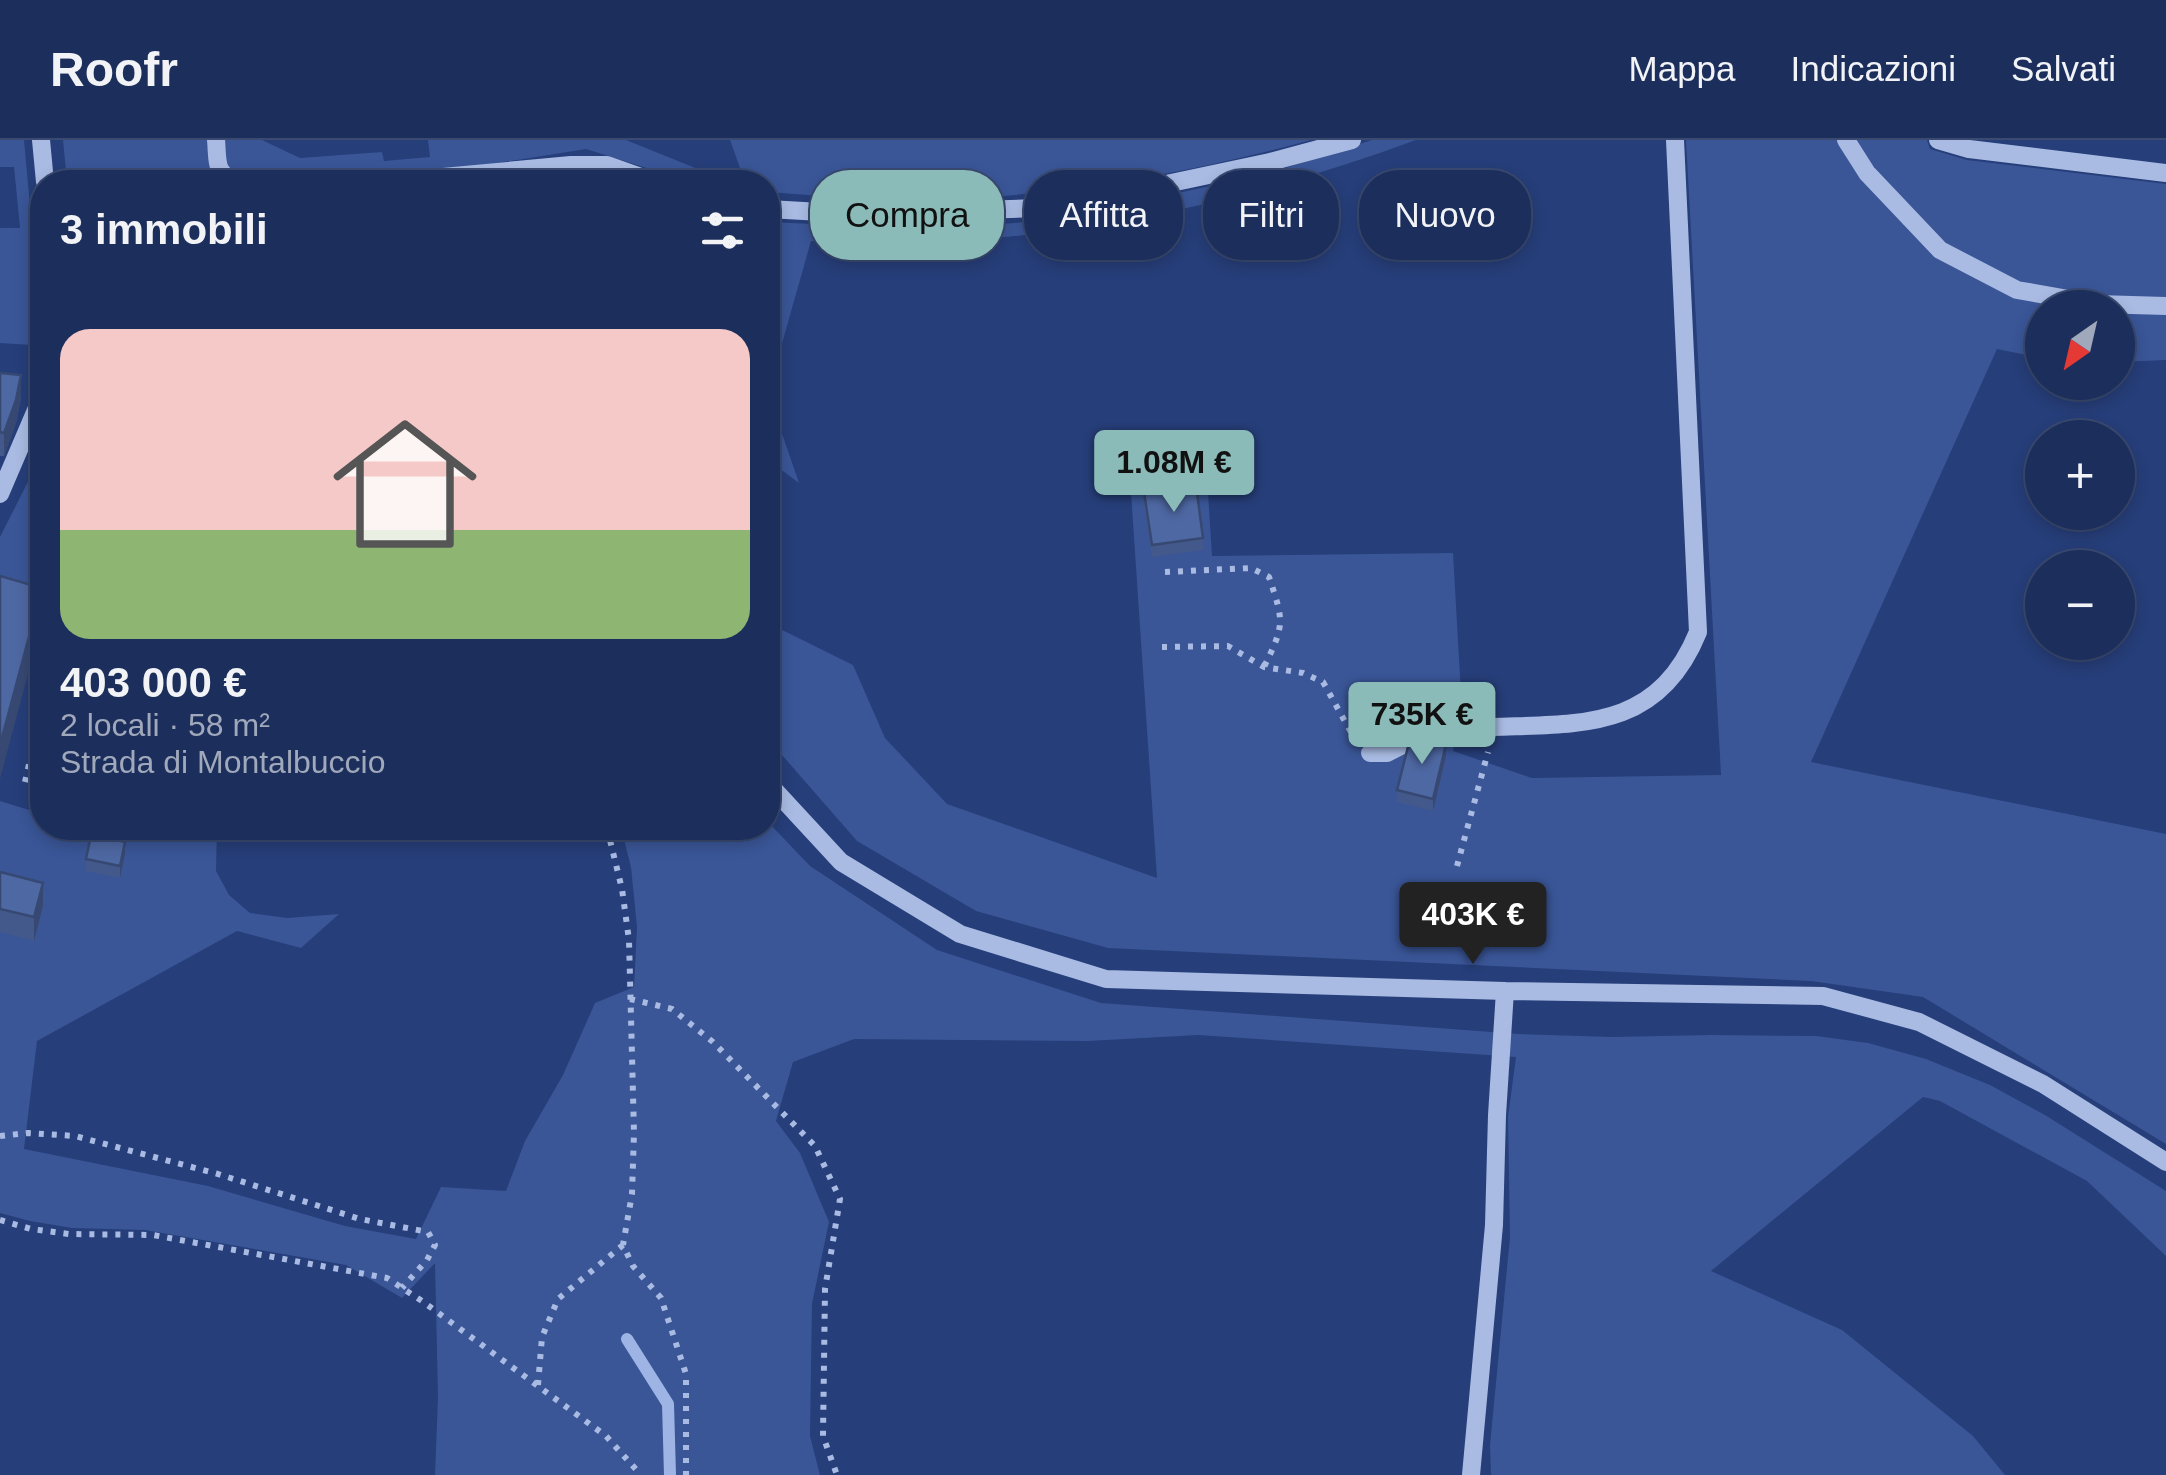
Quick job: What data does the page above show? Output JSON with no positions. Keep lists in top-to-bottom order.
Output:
{
  "north": "bottom left",
  "page": {
    "header": "Roofr",
    "nav": ["Mappa", "Indicazioni", "Salvati"],
    "chip": [
      "Compra",
      "Affitta",
      "Filtri",
      "Nuovo"
    ],
    "heading": "3 immobili",
    "map_buttons": ["+", "−"],
    "list": [
      {
        "name": "403 000 €",
        "note": "2 locali · 58 m² · Strada di Montalbuccio"
      }
    ],
    "price": ["1.08M €", "735K €", "403K €"]
  }
}
